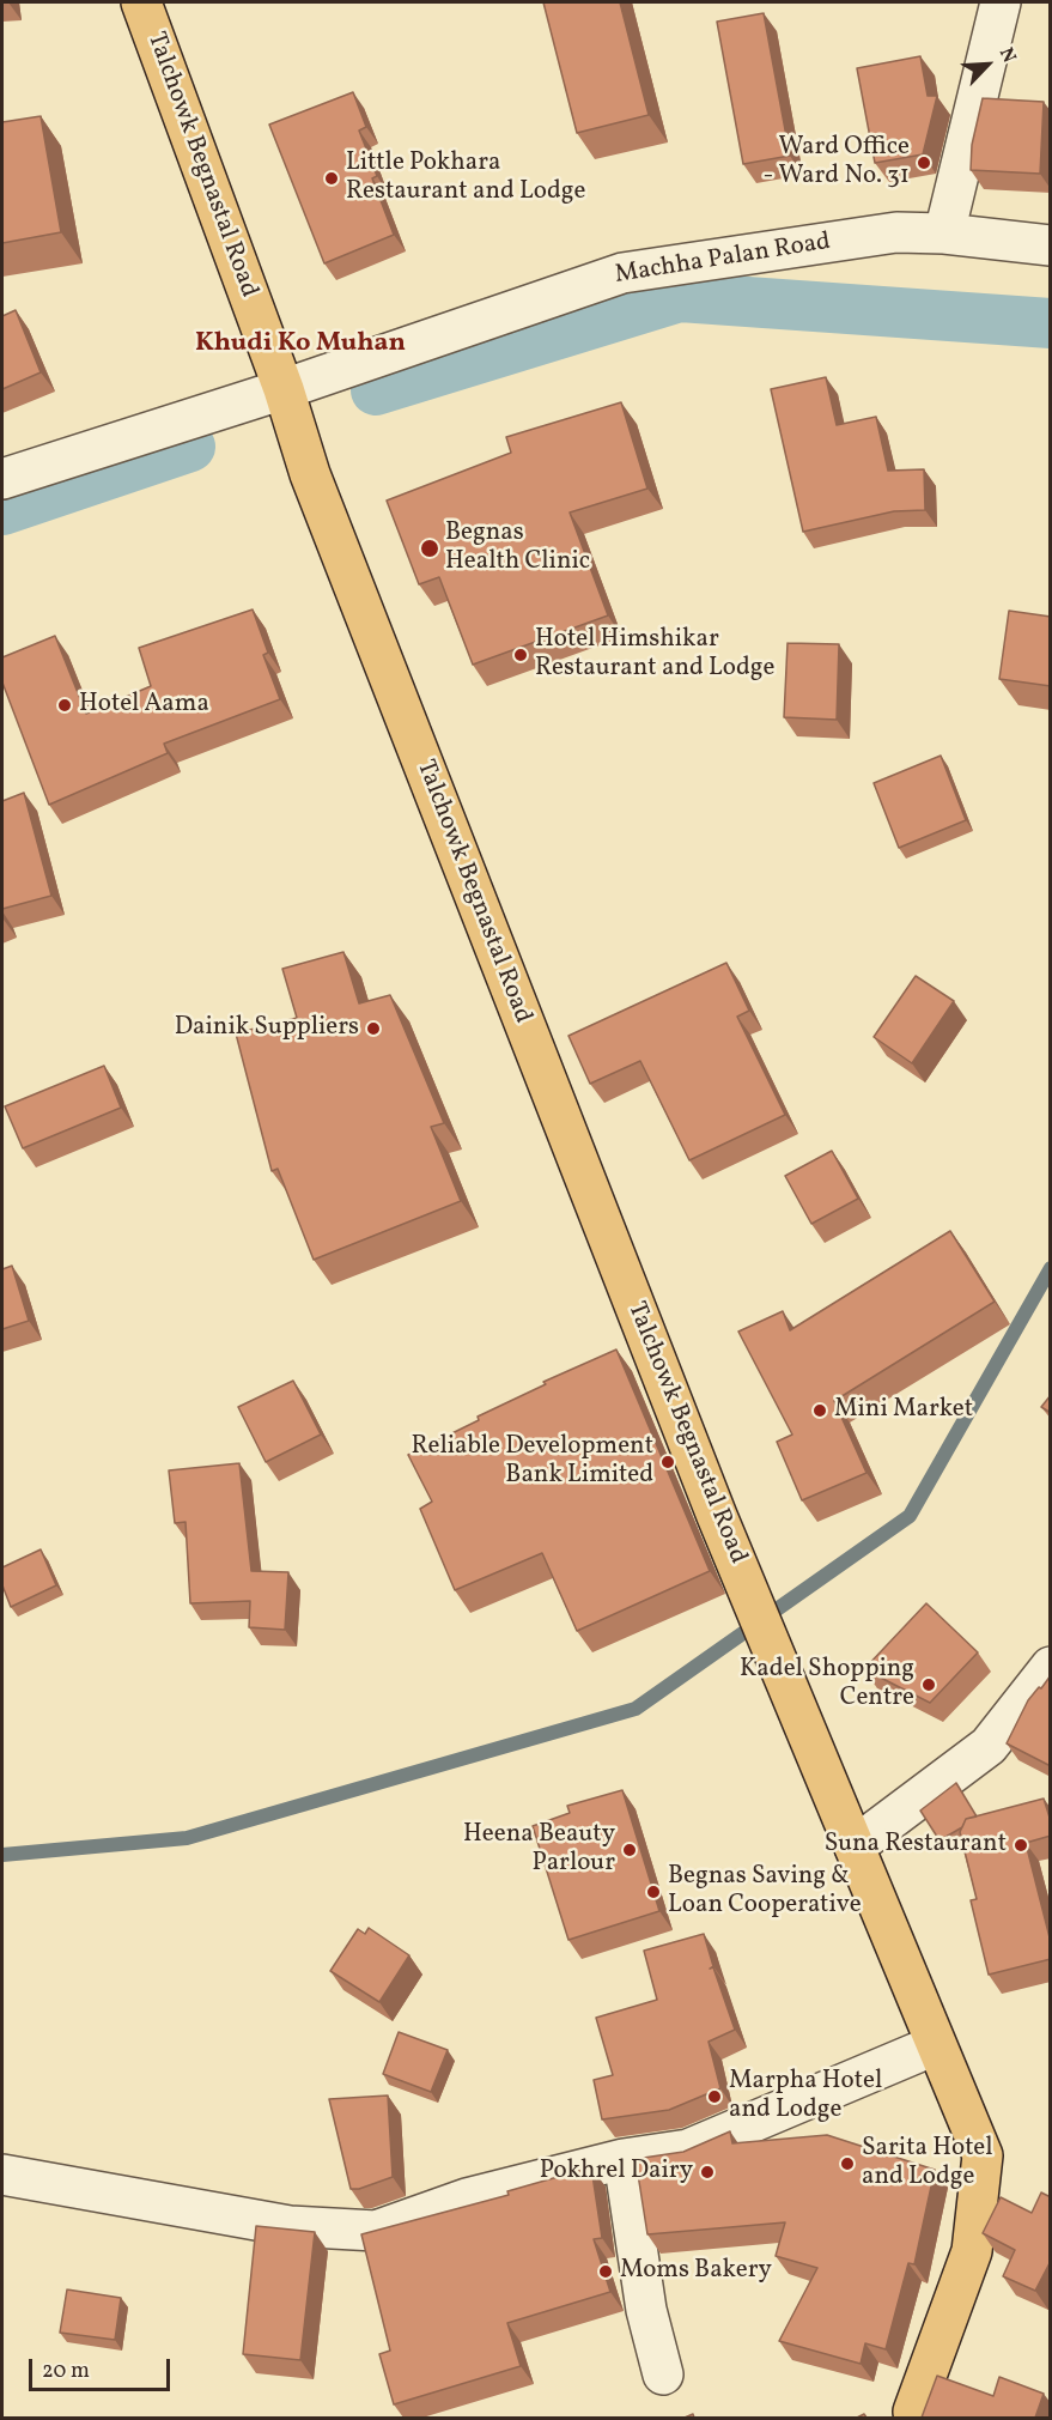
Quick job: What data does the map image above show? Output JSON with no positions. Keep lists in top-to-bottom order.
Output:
{
  "streets": {
    "main road": ["Talchowk Begnastal Road"],
    "street": ["Machha Palan Road"]
  },
  "crossings": [
    ["Talchowk Begnastal Road", "Machha Palan Road"]
  ],
  "districts": ["Khudi Ko Muhan"],
  "places": [
    "Ward Office - Ward No. 31",
    "Little Pokhara Restaurant and Lodge",
    "Begnas Health Clinic",
    "Hotel Himshikar Restaurant and Lodge",
    "Hotel Aama",
    "Dainik Suppliers",
    "Mini Market",
    "Reliable Development Bank Limited",
    "Kadel Shopping Centre",
    "Suna Restaurant",
    "Heena Beauty Parlour",
    "Begnas Saving & Loan Cooperative",
    "Marpha Hotel and Lodge",
    "Sarita Hotel and Lodge",
    "Pokhrel Dairy",
    "Moms Bakery"
  ],
  "scale_bar": "20 m",
  "north": "top right"
}
